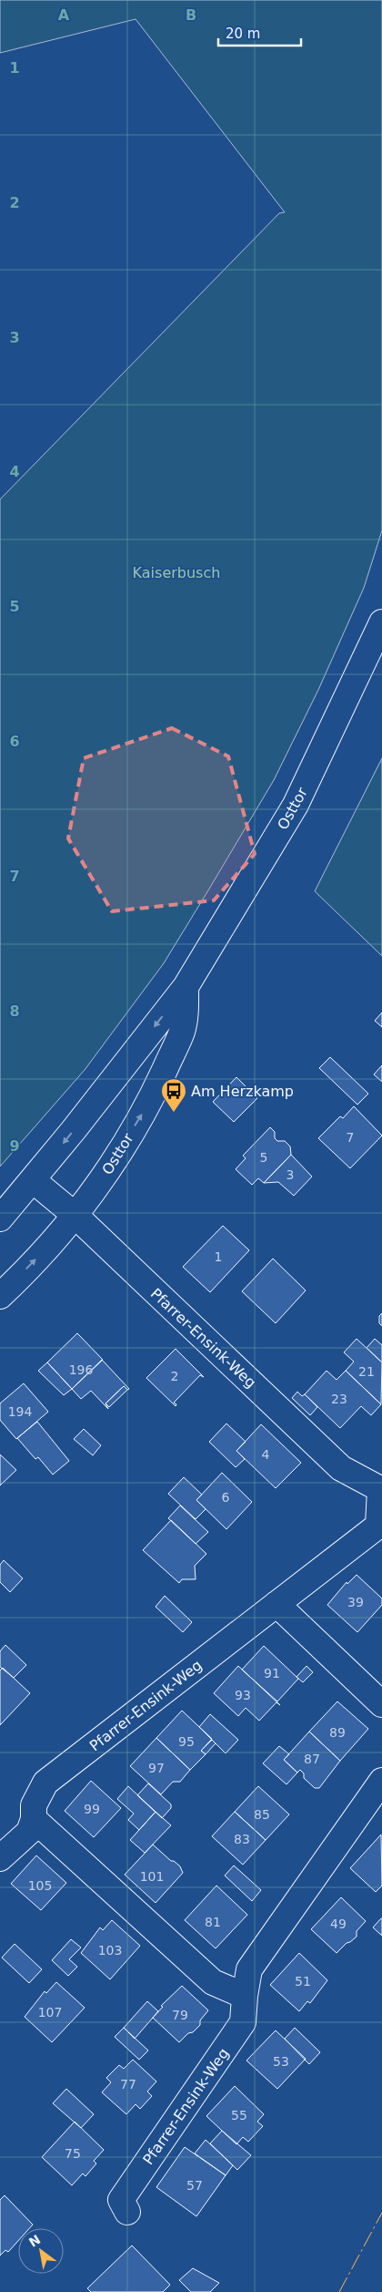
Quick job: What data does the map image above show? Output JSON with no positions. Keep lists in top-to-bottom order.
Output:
{
  "streets": {
    "street": ["Osttor", "Pfarrer-Ensink-Weg"]
  },
  "crossings": [
    ["Osttor", "Pfarrer-Ensink-Weg"]
  ],
  "parks": ["Kaiserbusch"],
  "places": {
    "bus stop": ["Am Herzkamp"]
  },
  "house_numbers": [
    "7",
    "5",
    "3",
    "1",
    "196",
    "21",
    "2",
    "23",
    "194",
    "4",
    "6",
    "39",
    "91",
    "93",
    "89",
    "95",
    "87",
    "97",
    "99",
    "85",
    "83",
    "101",
    "105",
    "81",
    "49",
    "103",
    "51",
    "107",
    "79",
    "53",
    "77",
    "55",
    "75",
    "57"
  ],
  "scale_bar": "20 m",
  "north": "top left",
  "grid": {
    "columns": ["A", "B"],
    "rows": [
      "1",
      "2",
      "3",
      "4",
      "5",
      "6",
      "7",
      "8",
      "9"
    ]
  }
}
